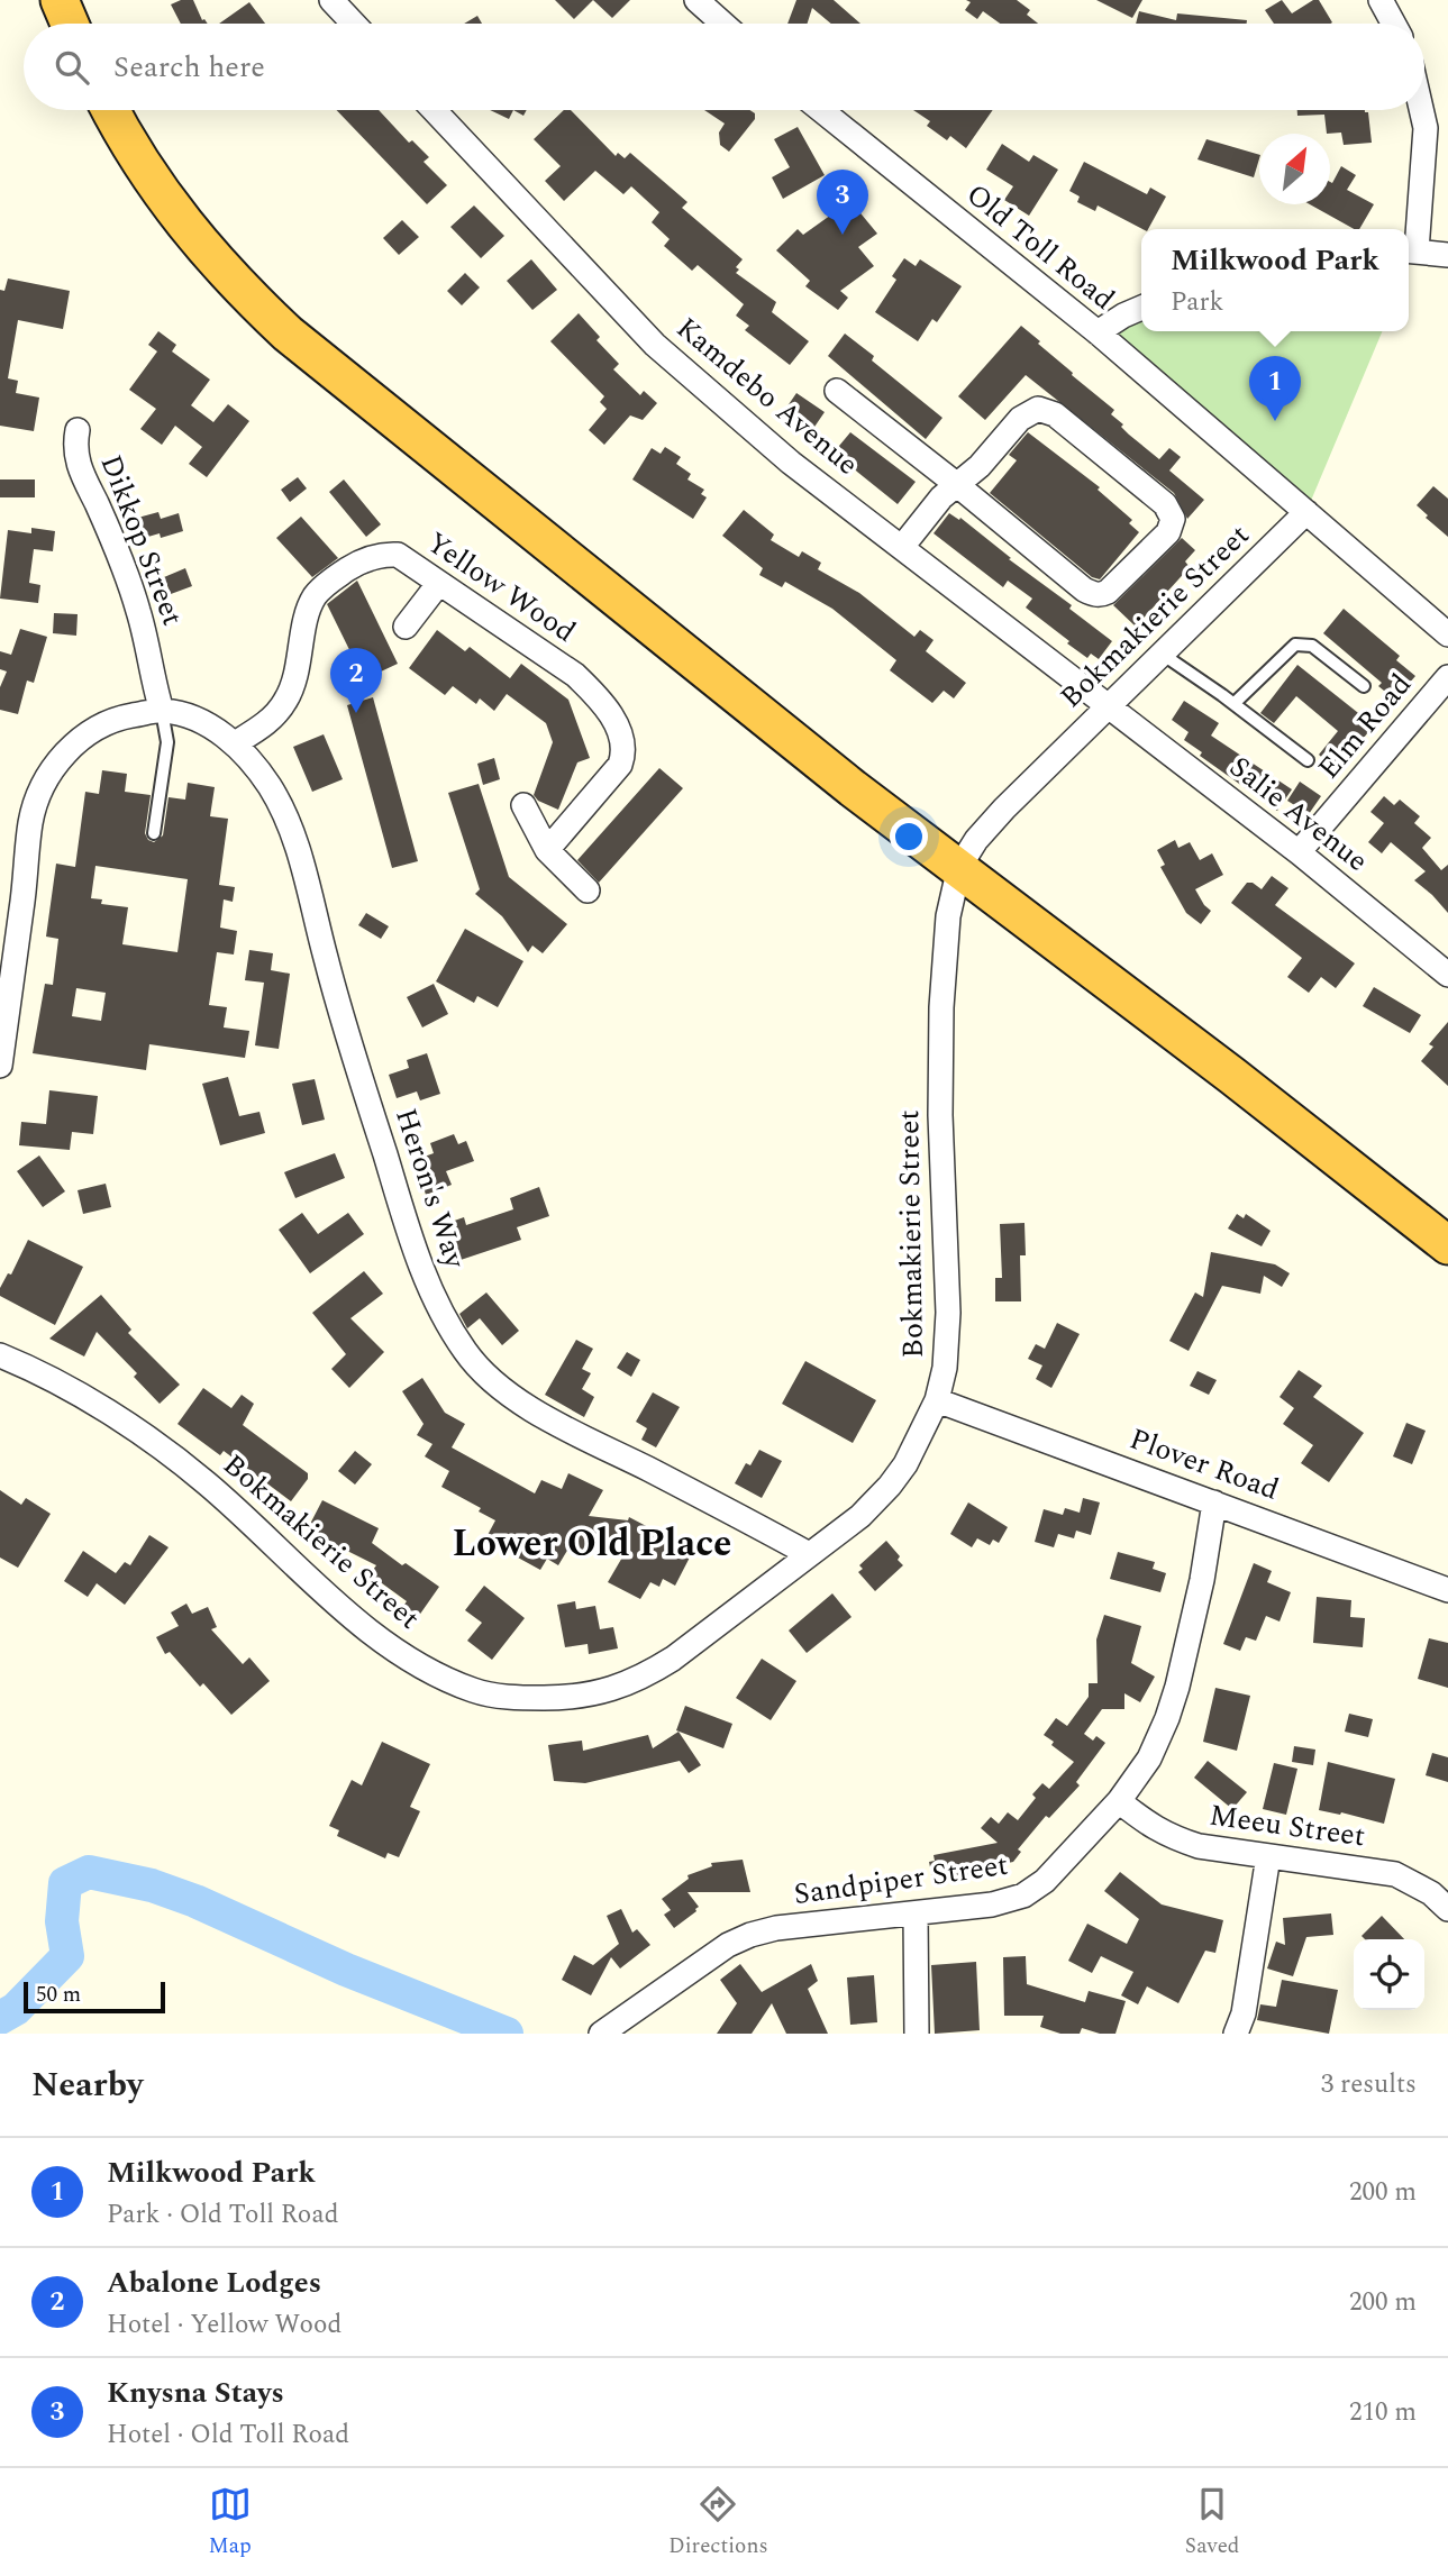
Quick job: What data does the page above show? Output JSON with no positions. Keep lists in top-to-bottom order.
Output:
{
  "streets": {
    "street": [
      "Old Toll Road",
      "Kamdebo Avenue",
      "Dikkop Street",
      "Yellow Wood",
      "Bokmakierie Street",
      "Elm Road",
      "Salie Avenue",
      "Heron's Way",
      "Plover Road",
      "Meeu Street",
      "Sandpiper Street"
    ]
  },
  "crossings": [
    ["Old Toll Road", "Bokmakierie Street"],
    ["Kamdebo Avenue", "Bokmakierie Street"],
    ["Kamdebo Avenue", "Salie Avenue"],
    ["Dikkop Street", "Heron's Way"],
    ["Yellow Wood", "Heron's Way"],
    ["Bokmakierie Street", "Salie Avenue"],
    ["Bokmakierie Street", "Heron's Way"],
    ["Bokmakierie Street", "Plover Road"],
    ["Elm Road", "Salie Avenue"],
    ["Plover Road", "Sandpiper Street"],
    ["Meeu Street", "Sandpiper Street"]
  ],
  "districts": ["Lower Old Place"],
  "scale_bar": "50 m",
  "north": "top right",
  "page": {
    "search": "Search here",
    "pins": ["3", "1", "2"],
    "popup": ["Milkwood Park", "Park"],
    "scale": "50 m",
    "heading": ["Nearby", "3 results"],
    "list": [
      {
        "mark": "1",
        "name": "Milkwood Park",
        "note": "Park · Old Toll Road",
        "value": "200 m"
      },
      {
        "mark": "2",
        "name": "Abalone Lodges",
        "note": "Hotel · Yellow Wood",
        "value": "200 m"
      },
      {
        "mark": "3",
        "name": "Knysna Stays",
        "note": "Hotel · Old Toll Road",
        "value": "210 m"
      }
    ],
    "nav": ["Map", "Directions", "Saved"]
  }
}
